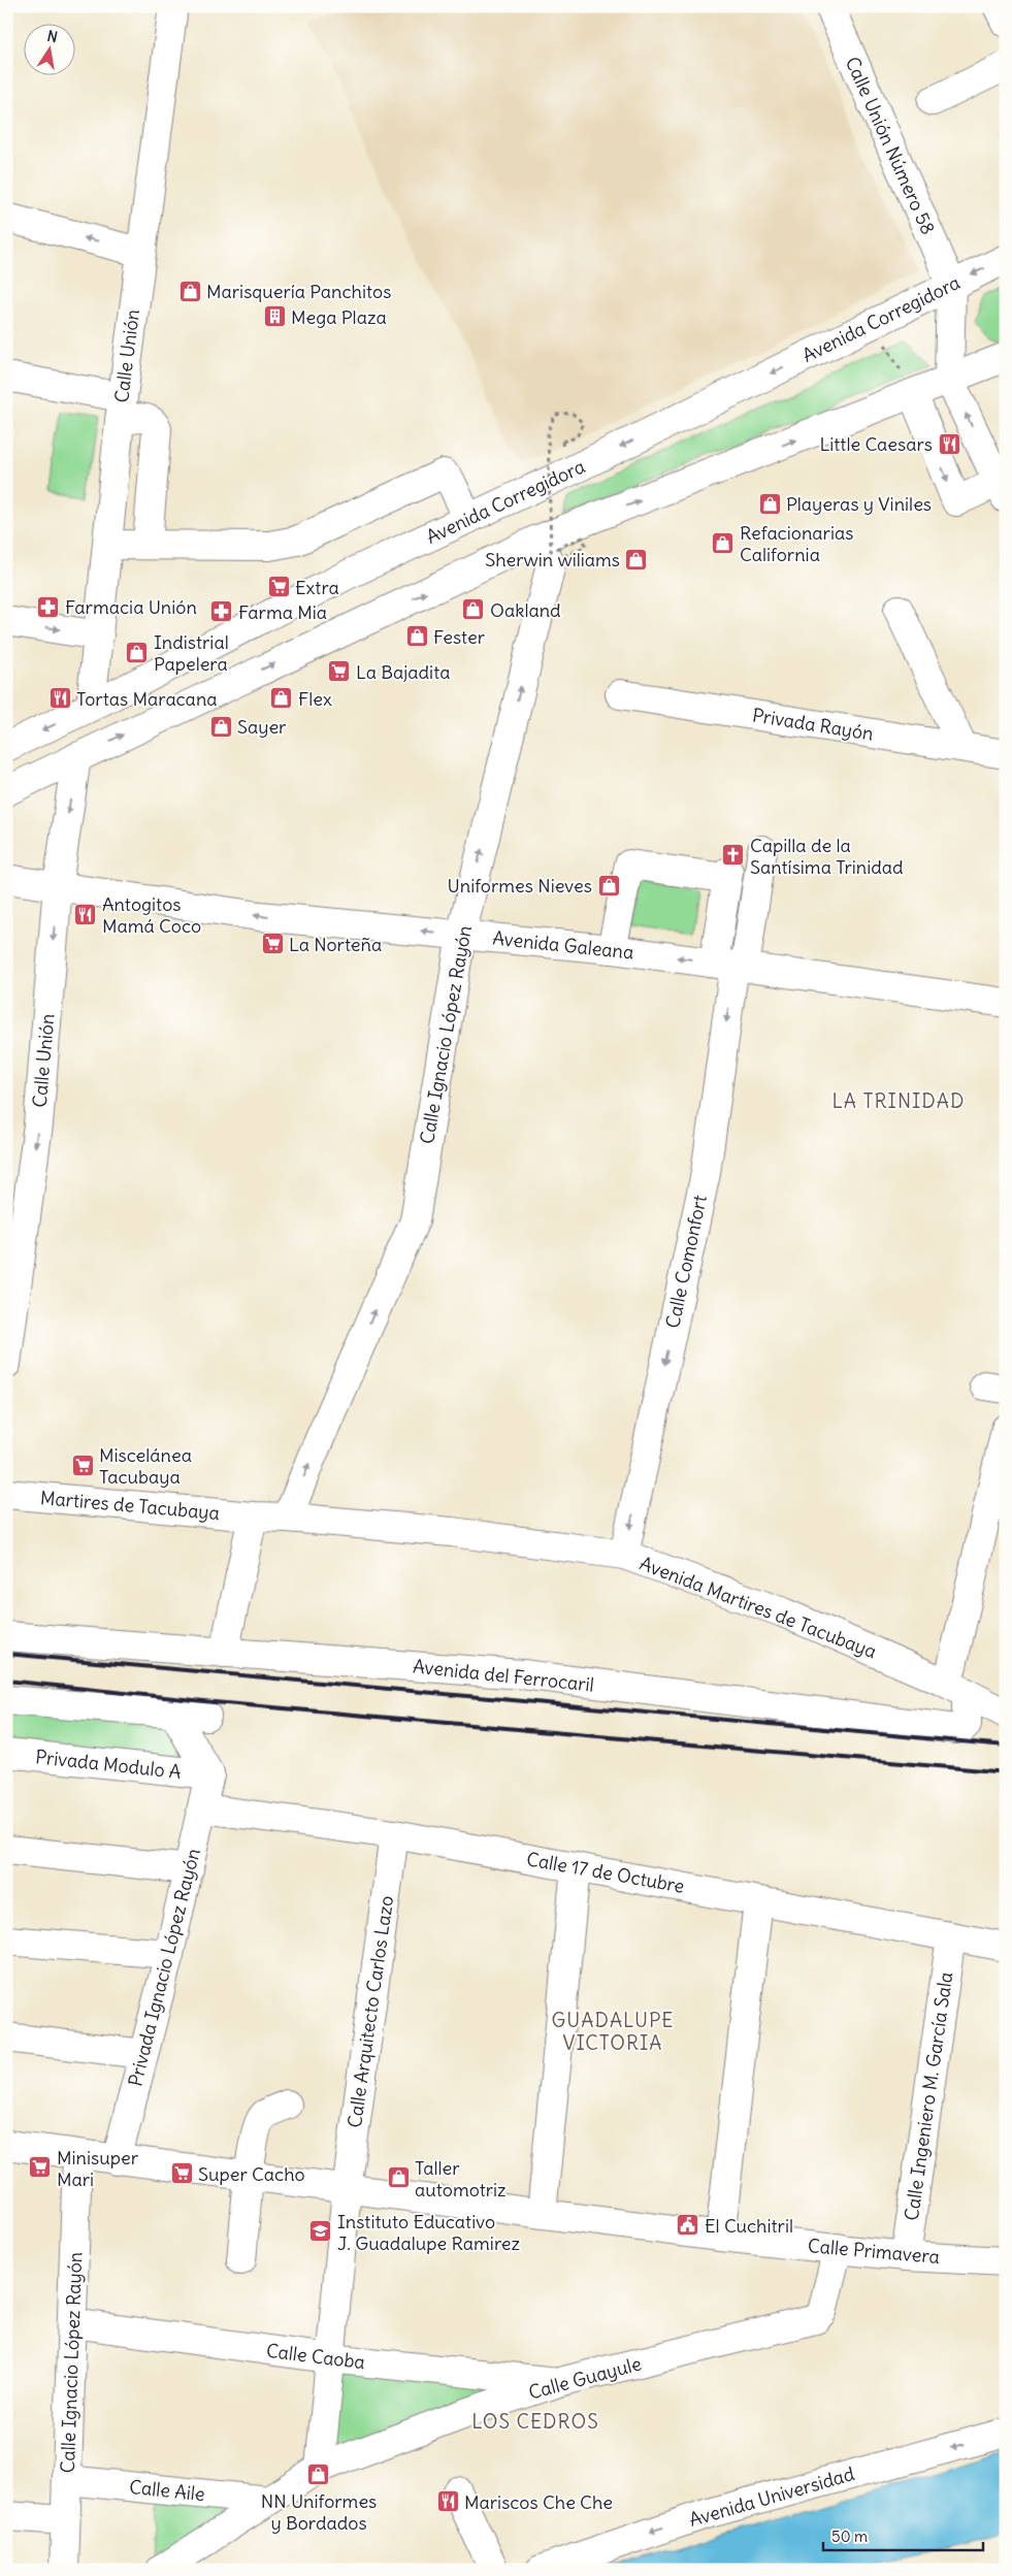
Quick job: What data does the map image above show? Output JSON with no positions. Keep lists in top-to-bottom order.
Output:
{
  "streets": {
    "street": [
      "Calle Unión Número 58",
      "Avenida Corregidora",
      "Calle Unión",
      "Privada Rayón",
      "Avenida Galeana",
      "Calle Ignacio López Rayón",
      "Calle Comonfort",
      "Martires de Tacubaya",
      "Avenida Martires de Tacubaya",
      "Avenida del Ferrocaril",
      "Privada Modulo A",
      "Calle 17 de Octubre",
      "Privada Ignacio López Rayón",
      "Calle Arquitecto Carlos Lazo",
      "Calle Ingeniero M. García Sala",
      "Calle Primavera",
      "Calle Caoba",
      "Calle Guayule",
      "Calle Aile",
      "Avenida Universidad"
    ]
  },
  "crossings": [
    ["Calle Unión Número 58", "Avenida Corregidora"],
    ["Avenida Corregidora", "Calle Unión"],
    ["Calle Unión", "Avenida Galeana"],
    ["Avenida Galeana", "Calle Ignacio López Rayón"],
    ["Avenida Galeana", "Calle Comonfort"],
    ["Calle Ignacio López Rayón", "Avenida Martires de Tacubaya"],
    ["Calle Ignacio López Rayón", "Calle Primavera"],
    ["Calle Ignacio López Rayón", "Calle Caoba"],
    ["Calle Ignacio López Rayón", "Calle Aile"],
    ["Calle Comonfort", "Avenida Martires de Tacubaya"],
    ["Martires de Tacubaya", "Avenida Martires de Tacubaya"],
    ["Avenida Martires de Tacubaya", "Avenida del Ferrocaril"],
    ["Privada Modulo A", "Privada Ignacio López Rayón"],
    ["Calle 17 de Octubre", "Privada Ignacio López Rayón"],
    ["Calle 17 de Octubre", "Calle Arquitecto Carlos Lazo"],
    ["Calle 17 de Octubre", "Calle Ingeniero M. García Sala"],
    ["Privada Ignacio López Rayón", "Calle Primavera"],
    ["Calle Arquitecto Carlos Lazo", "Calle Primavera"],
    ["Calle Arquitecto Carlos Lazo", "Calle Caoba"],
    ["Calle Arquitecto Carlos Lazo", "Calle Guayule"],
    ["Calle Ingeniero M. García Sala", "Calle Primavera"],
    ["Calle Primavera", "Calle Guayule"],
    ["Calle Caoba", "Calle Guayule"],
    ["Calle Guayule", "Calle Aile"]
  ],
  "one_way": [
    "Calle Unión",
    "Avenida Galeana",
    "Calle Ignacio López Rayón",
    "Calle Comonfort",
    "Avenida Universidad"
  ],
  "districts": ["LA TRINIDAD", "GUADALUPE VICTORIA", "LOS CEDROS"],
  "places": {
    "shop": [
      "Marisquería Panchitos",
      "Playeras y Viniles",
      "Refacionarias California",
      "Sherwin wiliams",
      "Oakland",
      "Fester",
      "Indistrial Papelera",
      "Flex",
      "Sayer",
      "Uniformes Nieves",
      "Taller automotriz",
      "NN Uniformes y Bordados"
    ],
    "building": ["Mega Plaza"],
    "restaurant": [
      "Little Caesars",
      "Tortas Maracana",
      "Antogitos Mamá Coco",
      "Mariscos Che Che"
    ],
    "supermarket": [
      "Extra",
      "La Bajadita",
      "La Norteña",
      "Miscelánea Tacubaya",
      "Minisuper Mari",
      "Super Cacho"
    ],
    "pharmacy": ["Farmacia Unión", "Farma Mia"],
    "church": ["Capilla de la Santísima Trinidad"],
    "public building": ["El Cuchitril"],
    "school or university": ["Instituto Educativo J. Guadalupe Ramirez"]
  },
  "scale_bar": "50 m",
  "north": "top"
}
